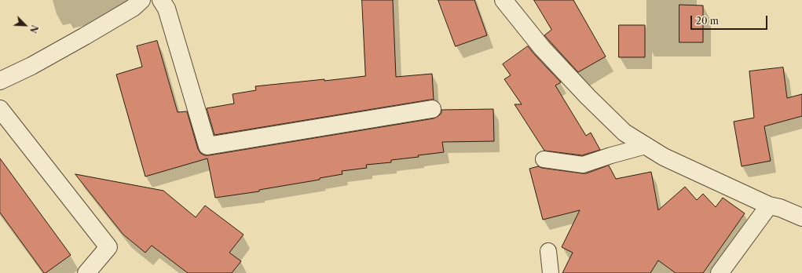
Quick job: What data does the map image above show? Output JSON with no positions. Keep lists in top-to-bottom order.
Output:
{
  "scale_bar": "20 m",
  "north": "bottom right"
}
